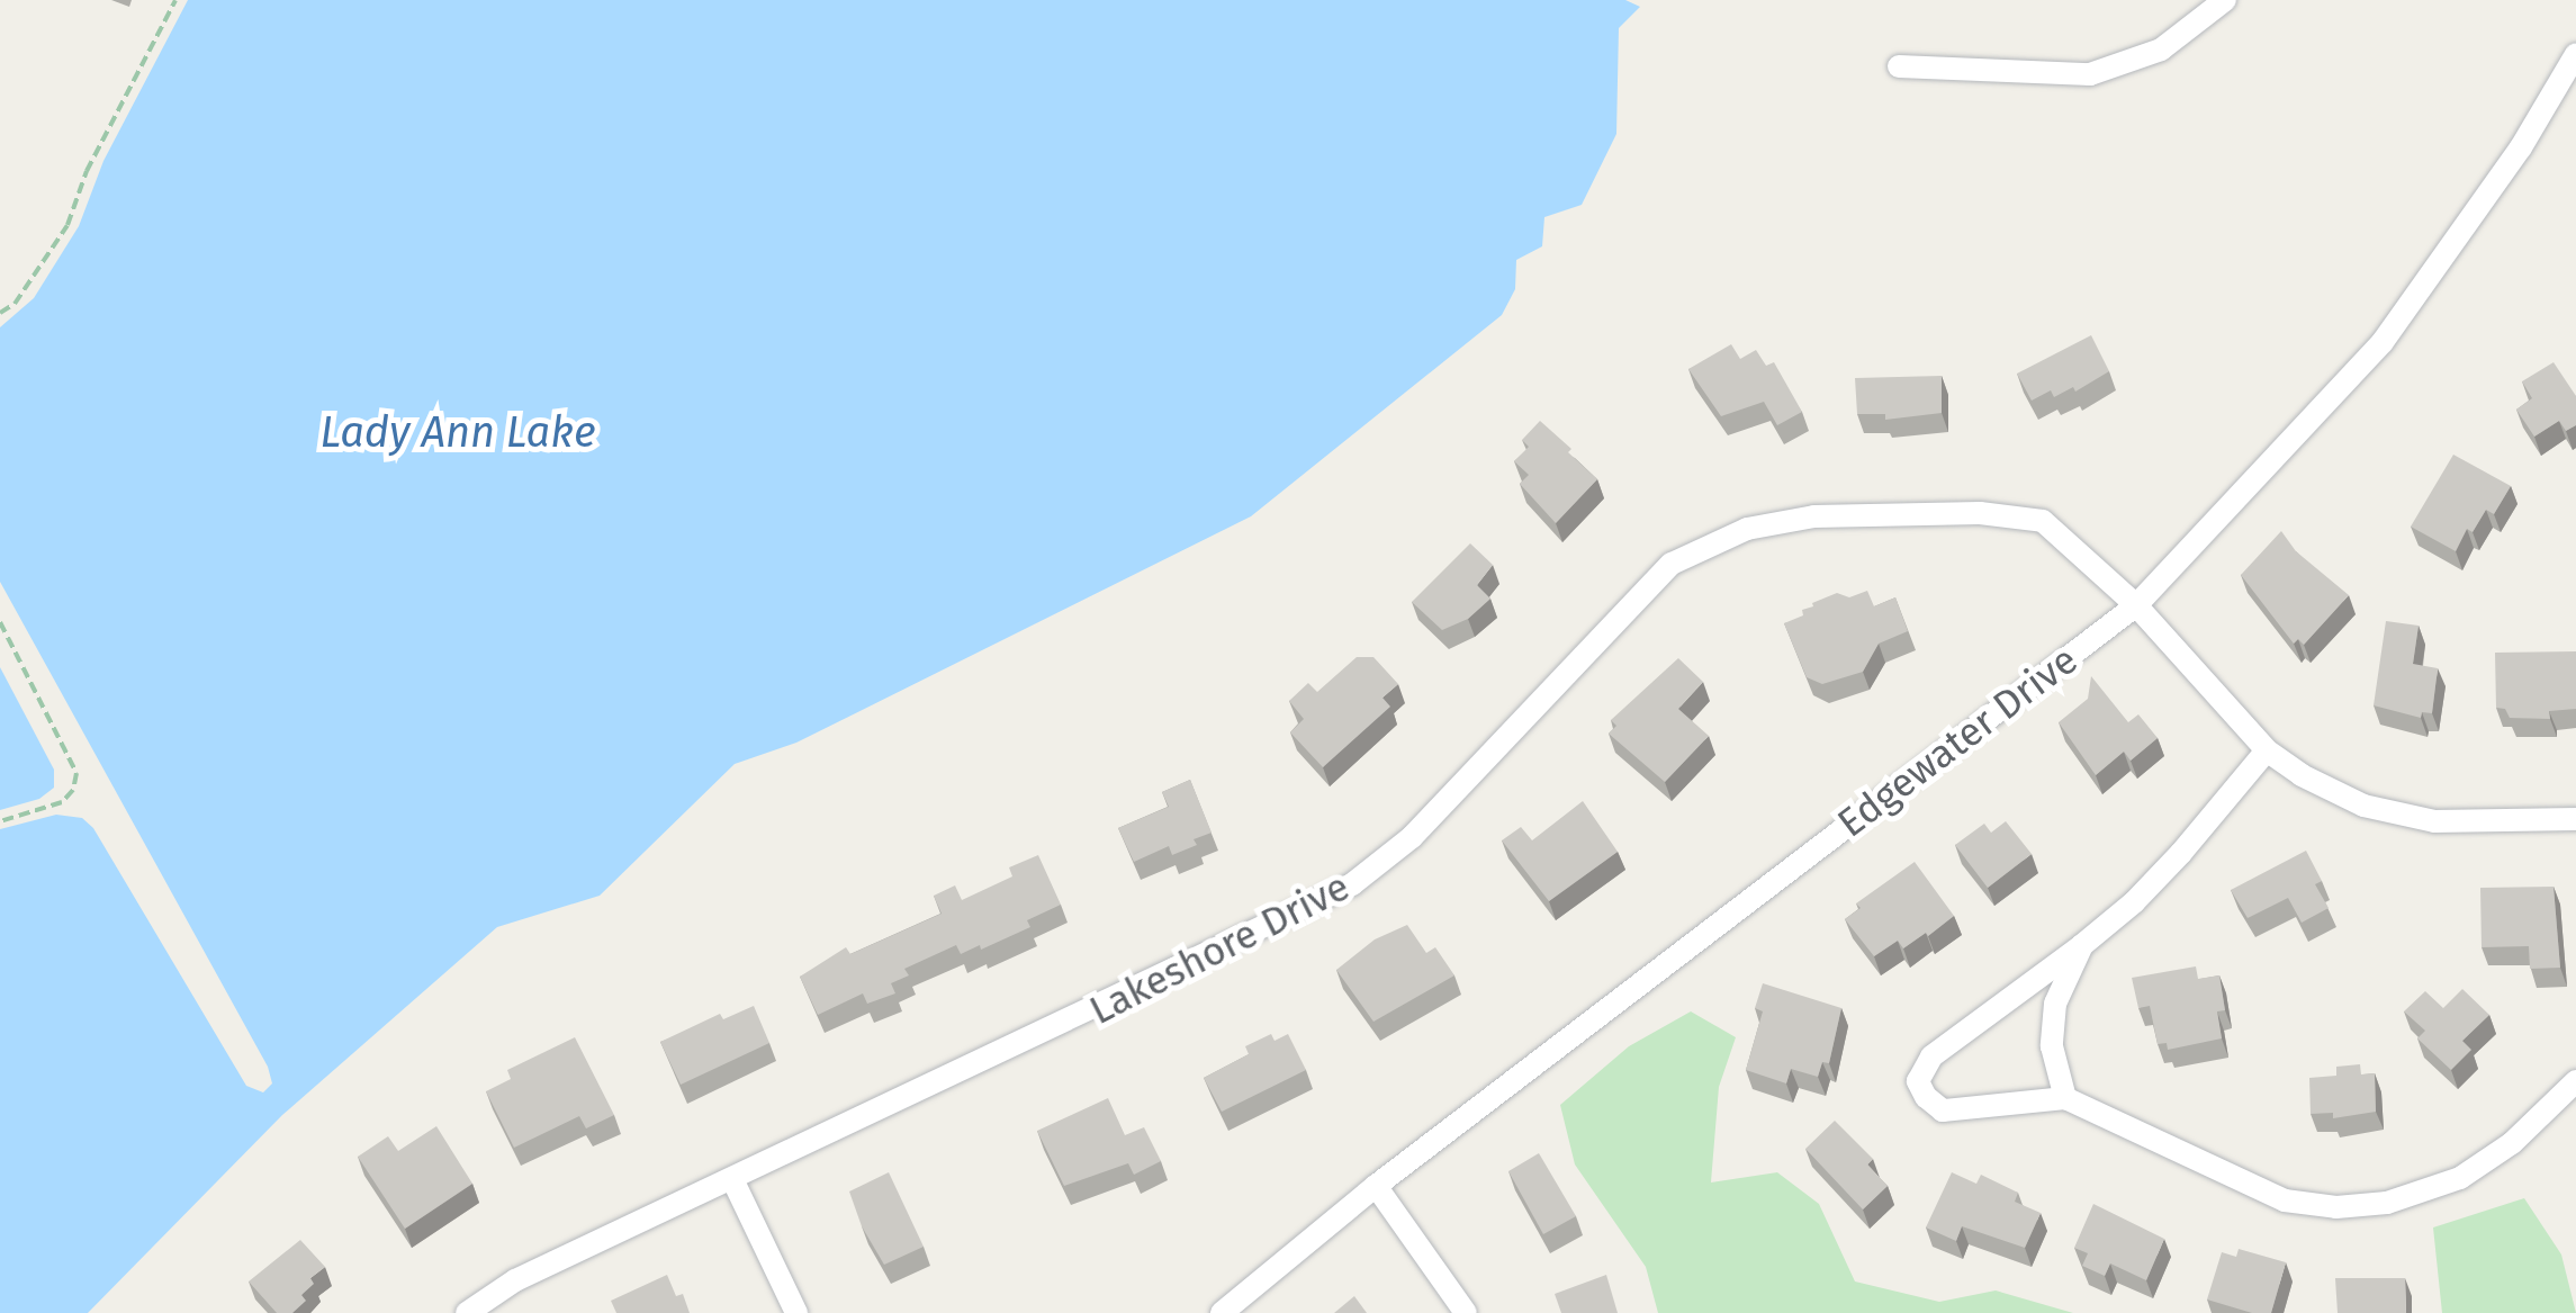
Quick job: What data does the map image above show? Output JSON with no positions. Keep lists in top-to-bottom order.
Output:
{
  "streets": {
    "street": ["Edgewater Drive", "Lakeshore Drive"]
  },
  "crossings": [
    ["Edgewater Drive", "Lakeshore Drive"]
  ],
  "water": ["Lady Ann Lake"]
}
